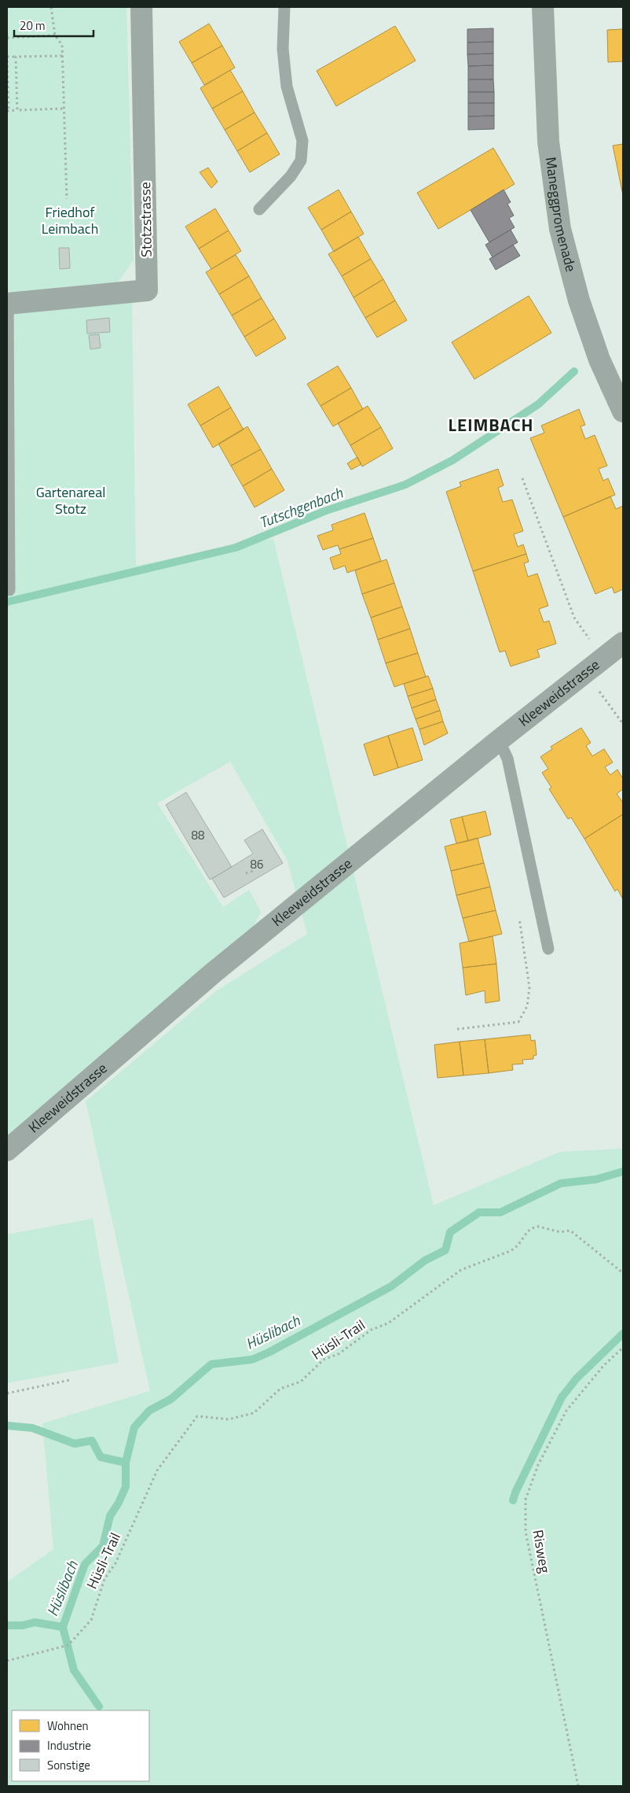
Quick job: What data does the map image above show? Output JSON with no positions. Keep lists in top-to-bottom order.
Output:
{
  "streets": {
    "street": ["Maneggpromenade", "Stotzstrasse", "Kleeweidstrasse"],
    "path": ["Hüsli-Trail", "Risweg"]
  },
  "districts": ["LEIMBACH"],
  "water": ["Tutschgenbach", "Hüslibach"],
  "parks": ["Friedhof Leimbach", "Gartenareal Stotz"],
  "house_numbers": ["88", "86"],
  "legend": ["Wohnen", "Industrie", "Sonstige"],
  "scale_bar": "20 m"
}
